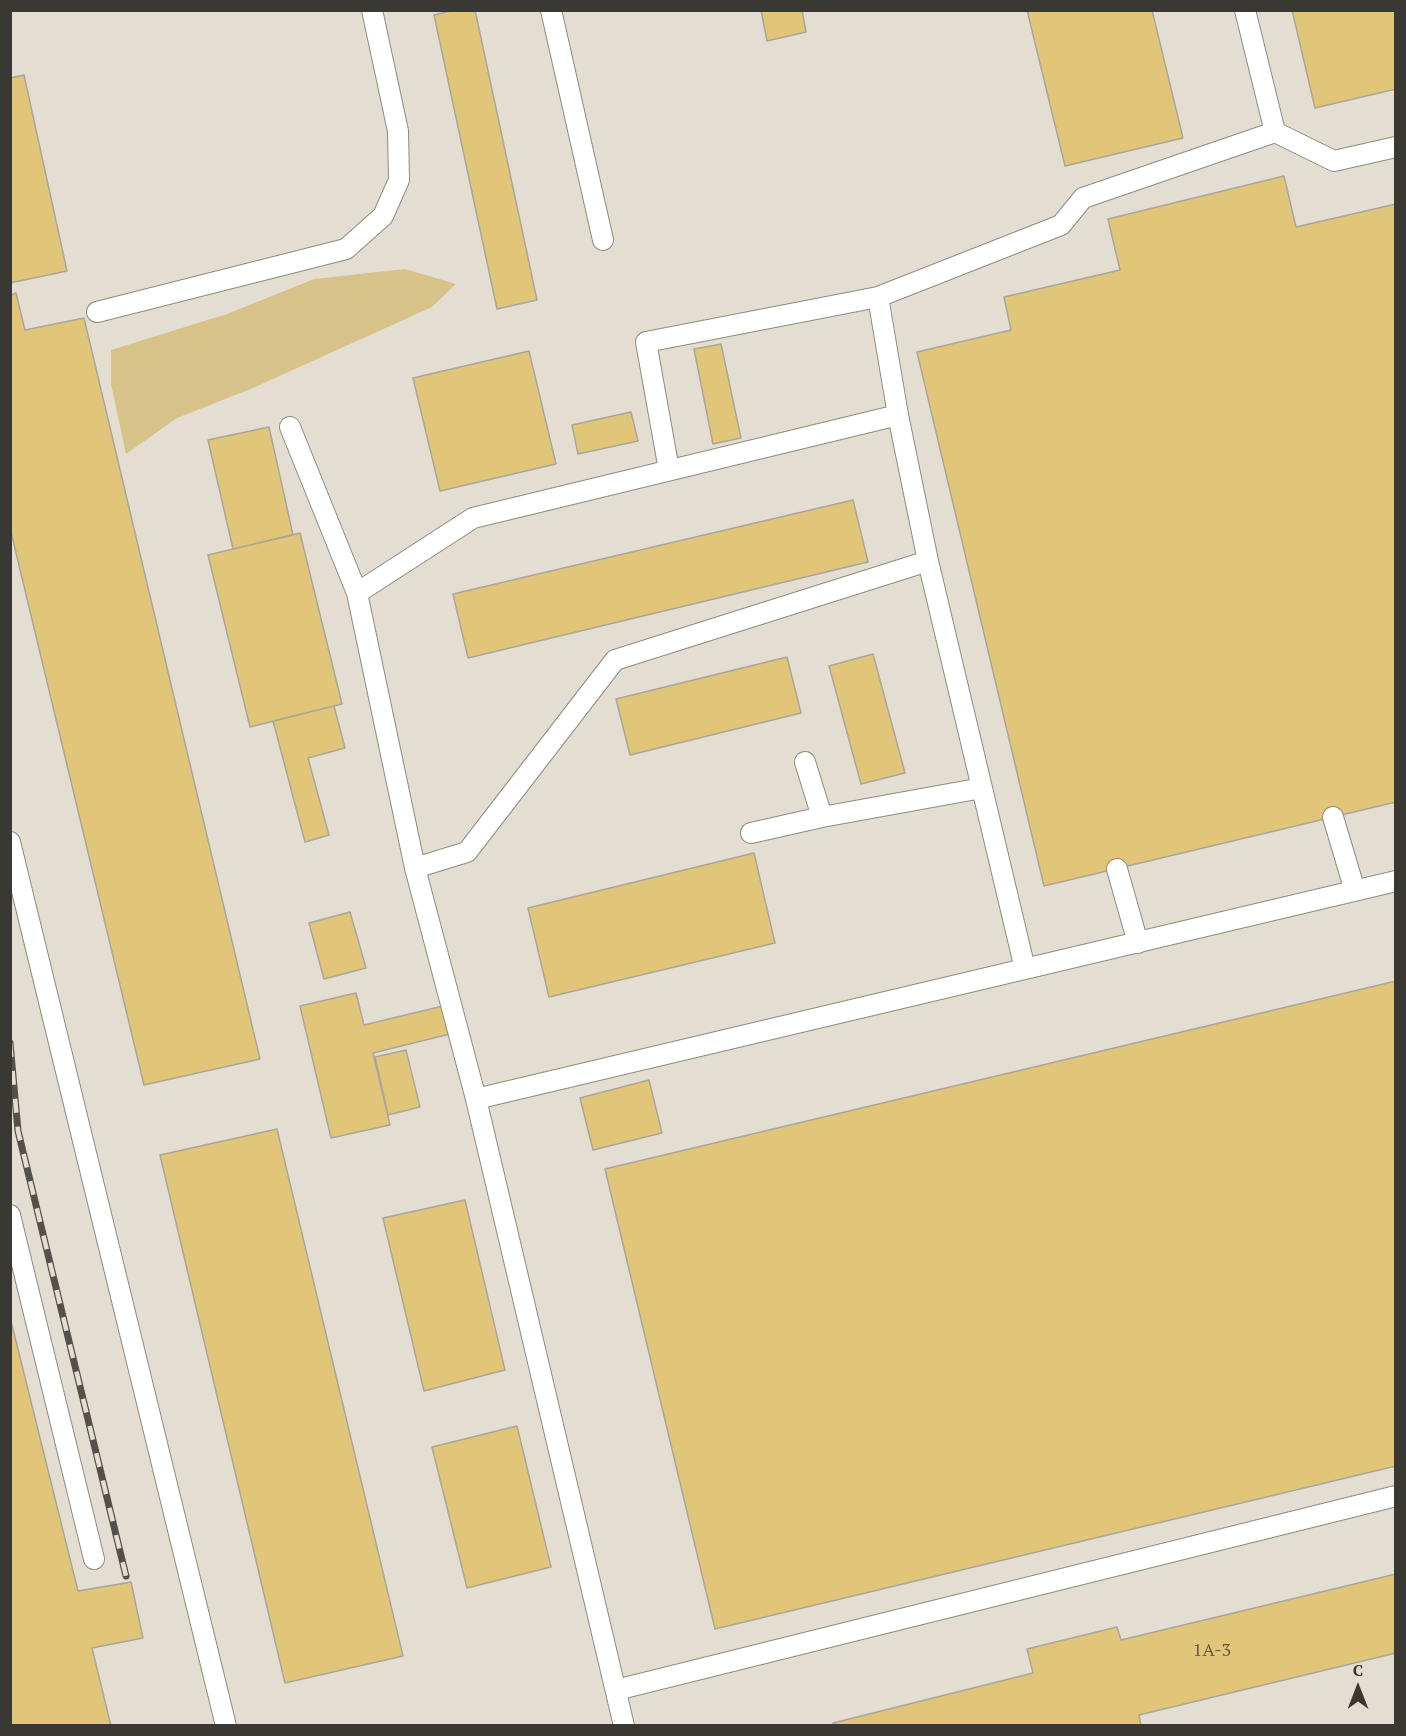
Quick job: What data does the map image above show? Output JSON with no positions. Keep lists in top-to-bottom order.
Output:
{
  "house_numbers": ["1А-3"],
  "north": "top"
}
